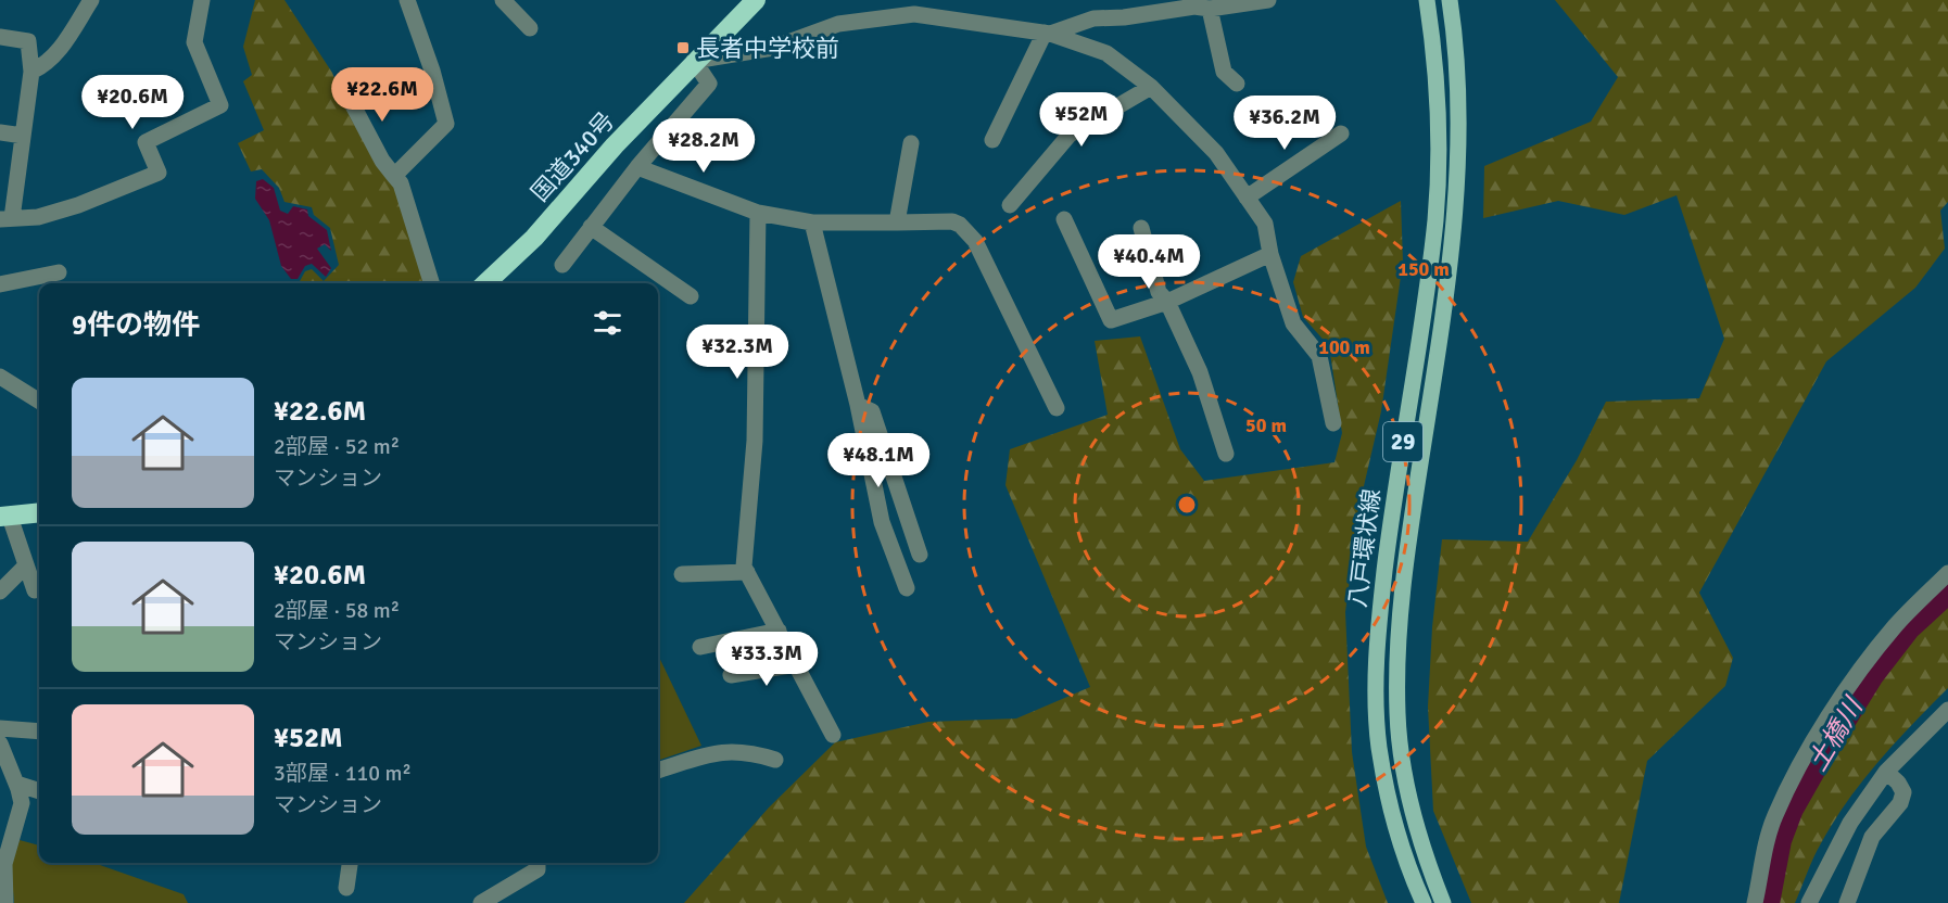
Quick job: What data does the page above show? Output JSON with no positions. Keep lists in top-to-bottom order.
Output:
{
  "streets": {
    "highway": ["国道340号"],
    "main road": ["29", "八戸環状線"]
  },
  "water": ["土橋川"],
  "places": {
    "transit": ["長者中学校前"]
  },
  "page": {
    "price": [
      "¥22.6M",
      "¥20.6M",
      "¥52M",
      "¥36.2M",
      "¥28.2M",
      "¥40.4M",
      "¥32.3M",
      "¥48.1M",
      "¥33.3M"
    ],
    "heading": "9件の物件",
    "list": [
      {
        "name": "¥22.6M",
        "note": "2部屋 · 52 m² · マンション"
      },
      {
        "name": "¥20.6M",
        "note": "2部屋 · 58 m² · マンション"
      },
      {
        "name": "¥52M",
        "note": "3部屋 · 110 m² · マンション"
      }
    ]
  },
  "rings": ["150 m", "100 m", "50 m"]
}
